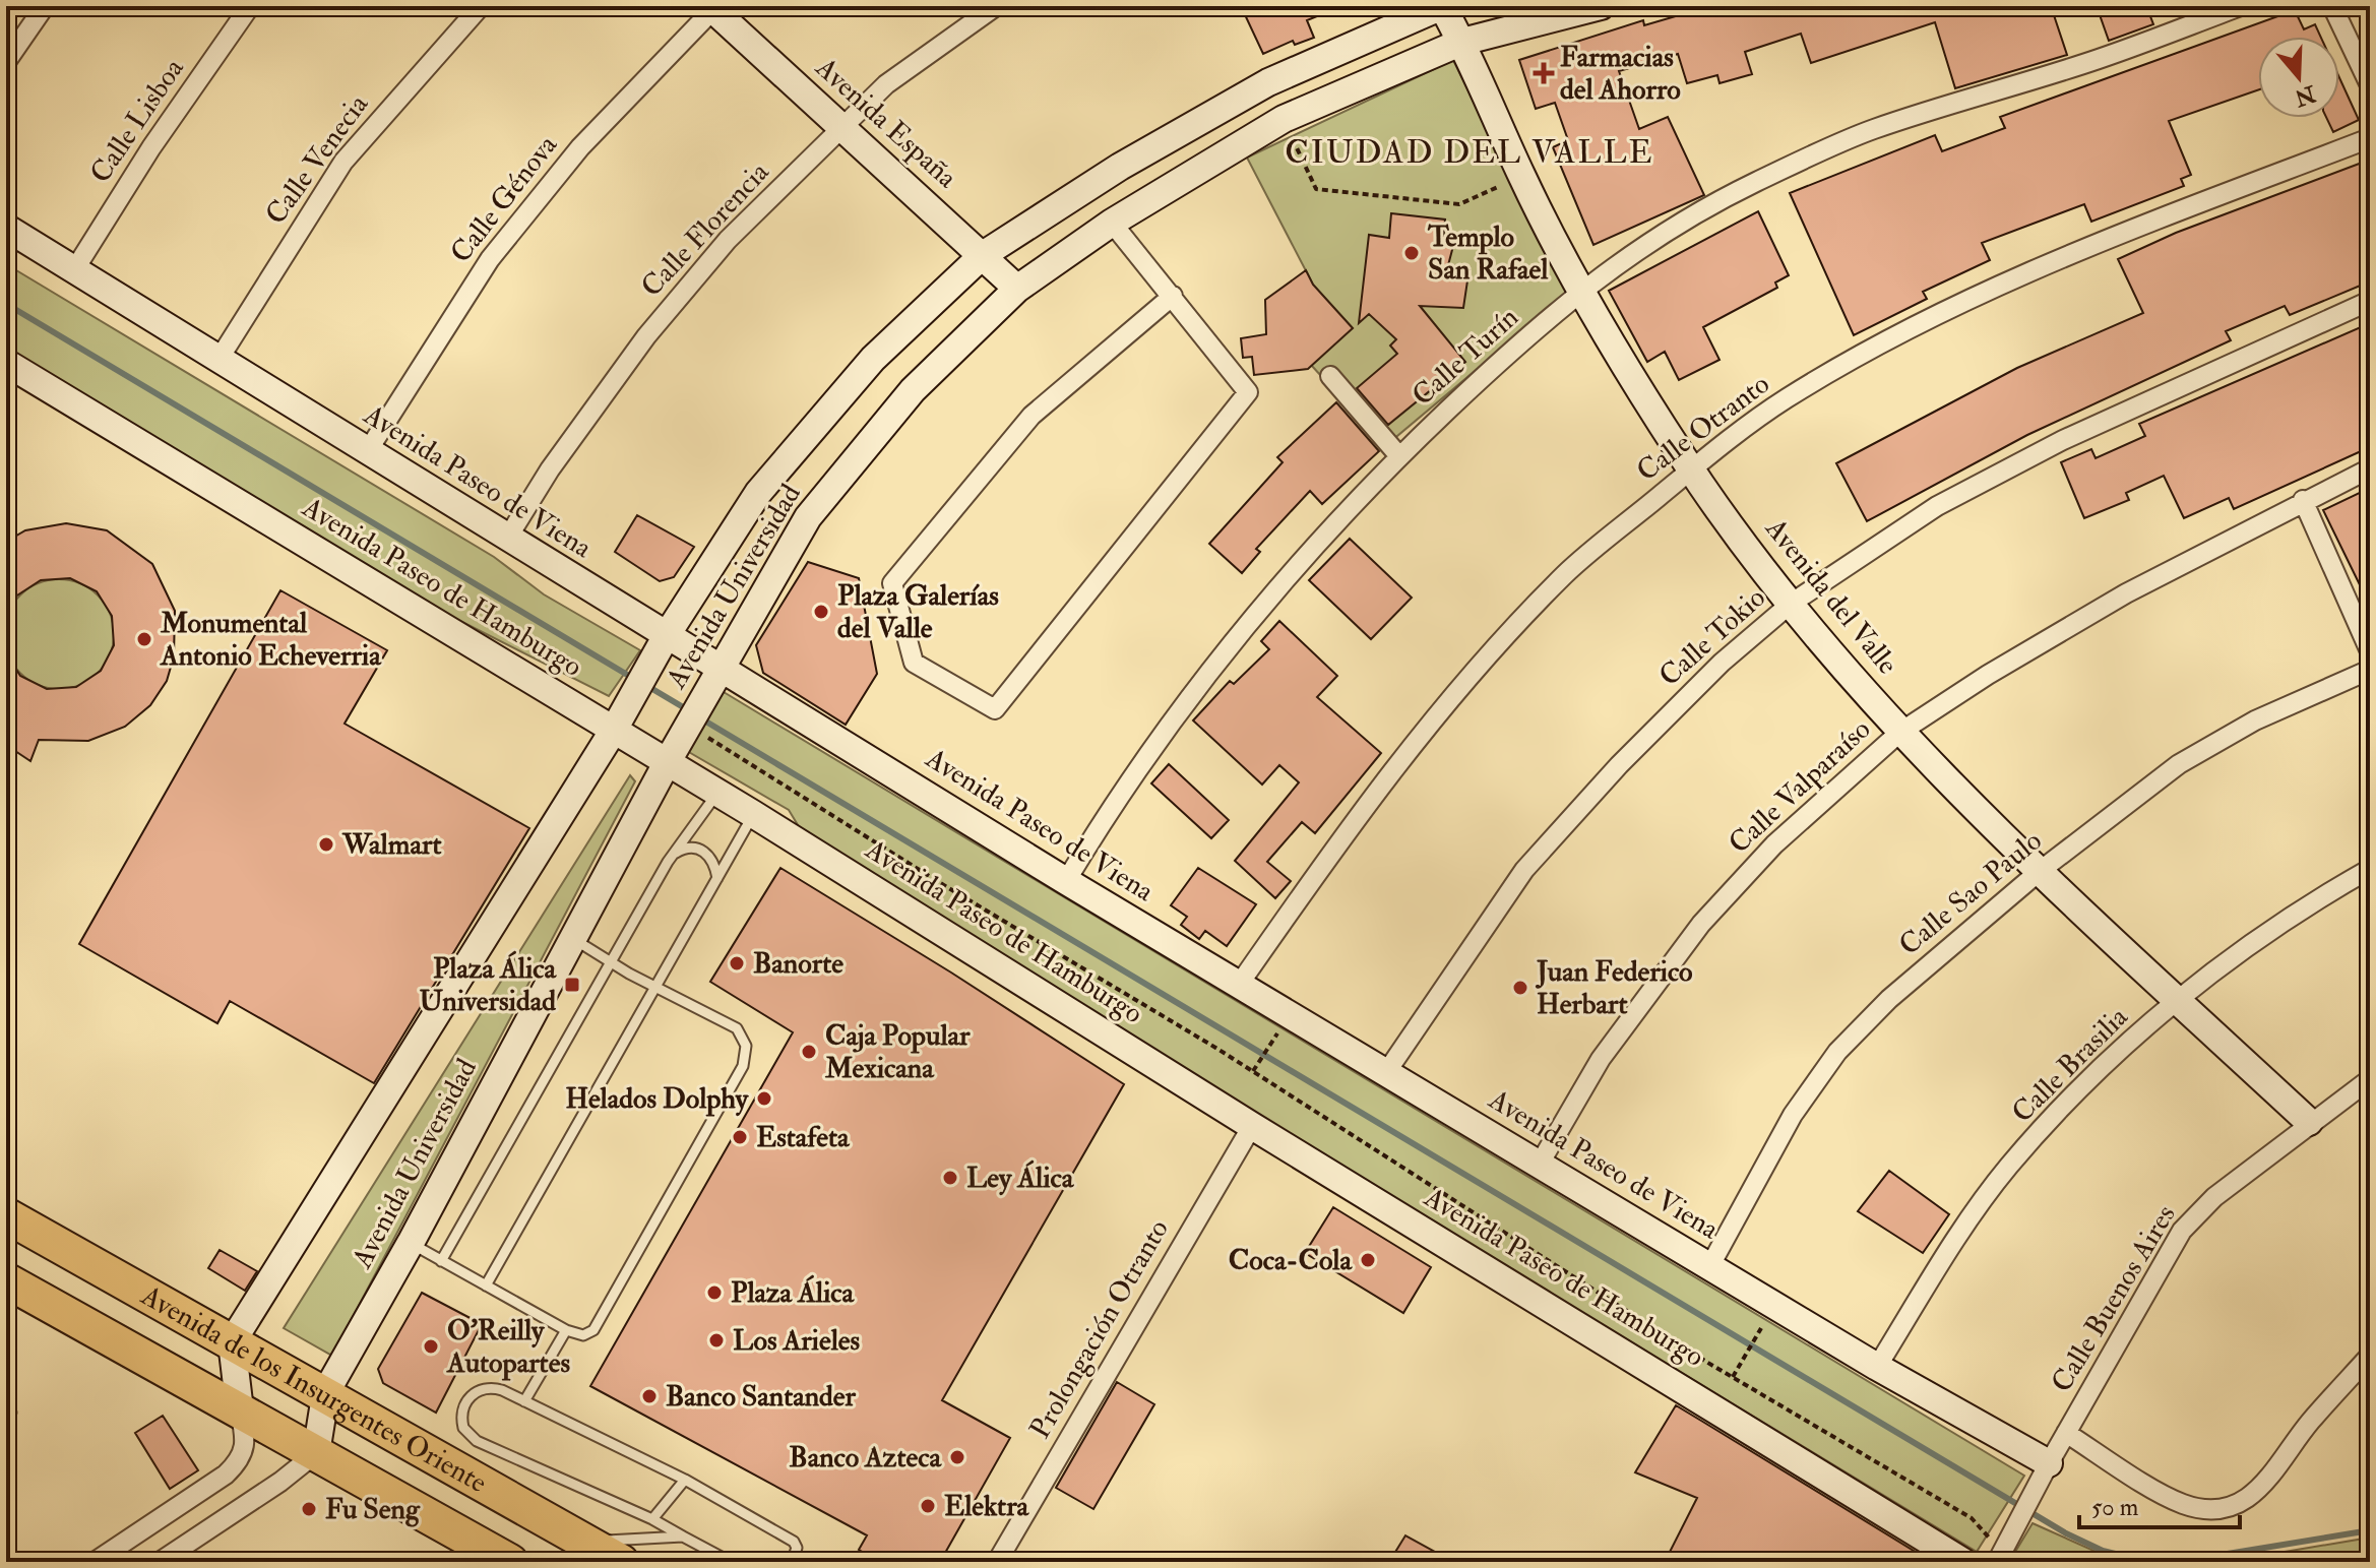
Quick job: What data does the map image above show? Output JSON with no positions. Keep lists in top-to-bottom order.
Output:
{
  "streets": {
    "highway": ["Avenida de los Insurgentes Oriente"],
    "street": [
      "Calle Lisboa",
      "Avenida España",
      "Calle Venecia",
      "Calle Génova",
      "Calle Florencia",
      "Calle Turín",
      "Calle Otranto",
      "Avenida Paseo de Viena",
      "Avenida Universidad",
      "Avenida Paseo de Hamburgo",
      "Avenida del Valle",
      "Calle Tokio",
      "Calle Valparaíso",
      "Calle Sao Paulo",
      "Calle Brasilia",
      "Calle Buenos Aires",
      "Prolongación Otranto"
    ]
  },
  "crossings": [
    ["Calle Lisboa", "Avenida Paseo de Viena"],
    ["Avenida España", "Calle Génova"],
    ["Avenida España", "Calle Florencia"],
    ["Avenida España", "Avenida Universidad"],
    ["Calle Venecia", "Avenida Paseo de Viena"],
    ["Calle Génova", "Avenida Paseo de Viena"],
    ["Calle Florencia", "Avenida Paseo de Viena"],
    ["Calle Turín", "Avenida Paseo de Viena"],
    ["Calle Turín", "Avenida del Valle"],
    ["Calle Otranto", "Avenida Paseo de Viena"],
    ["Calle Otranto", "Avenida del Valle"],
    ["Avenida Paseo de Viena", "Avenida Universidad"],
    ["Avenida Paseo de Viena", "Calle Tokio"],
    ["Avenida Paseo de Viena", "Calle Valparaíso"],
    ["Avenida Paseo de Viena", "Calle Sao Paulo"],
    ["Avenida Paseo de Viena", "Calle Brasilia"],
    ["Avenida Paseo de Viena", "Calle Buenos Aires"],
    ["Avenida Universidad", "Avenida Paseo de Hamburgo"],
    ["Avenida Universidad", "Avenida del Valle"],
    ["Avenida Universidad", "Avenida de los Insurgentes Oriente"],
    ["Avenida Paseo de Hamburgo", "Prolongación Otranto"],
    ["Avenida del Valle", "Calle Tokio"],
    ["Avenida del Valle", "Calle Valparaíso"],
    ["Avenida del Valle", "Calle Sao Paulo"],
    ["Avenida del Valle", "Calle Brasilia"],
    ["Avenida del Valle", "Calle Buenos Aires"]
  ],
  "districts": ["CIUDAD DEL VALLE"],
  "places": {
    "health": ["Farmacias del Ahorro"],
    "other": [
      "Templo San Rafael",
      "Plaza Galerías del Valle",
      "Monumental Antonio Echeverria",
      "Walmart",
      "Banorte",
      "Juan Federico Herbart",
      "Caja Popular Mexicana",
      "Helados Dolphy",
      "Estafeta",
      "Ley Álica",
      "Coca-Cola",
      "Plaza Álica",
      "Los Arieles",
      "O'Reilly Autopartes",
      "Banco Santander",
      "Banco Azteca",
      "Elektra",
      "Fu Seng"
    ],
    "transit": ["Plaza Álica Universidad"]
  },
  "scale_bar": "50 m",
  "north": "bottom"
}
